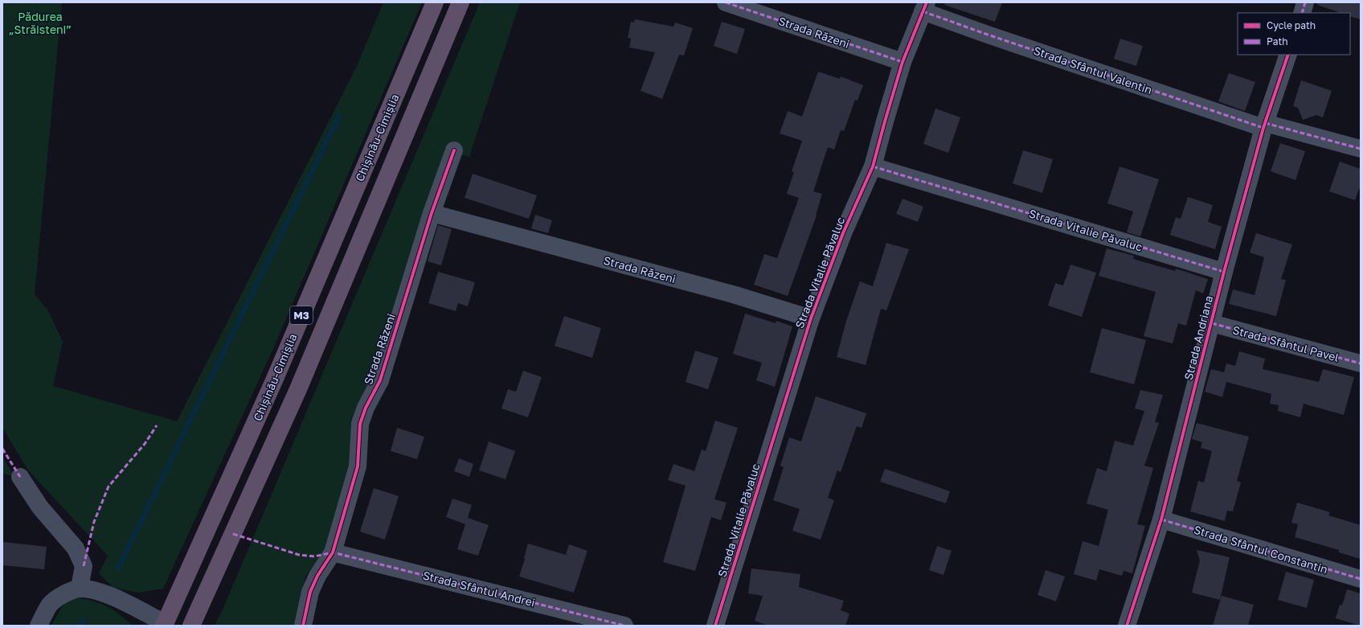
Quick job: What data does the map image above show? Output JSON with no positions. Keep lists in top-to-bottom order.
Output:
{
  "streets": {
    "highway": ["Chișinău-Cimișlia", "M3"],
    "street": [
      "Strada Răzeni",
      "Strada Sfântul Valentin",
      "Strada Vitalie Păvaluc",
      "Strada Andriana",
      "Strada Sfântul Pavel",
      "Strada Sfântul Constantin",
      "Strada Sfântul Andrei"
    ]
  },
  "crossings": [
    ["Strada Răzeni", "Strada Vitalie Păvaluc"],
    ["Strada Răzeni", "Strada Sfântul Andrei"],
    ["Strada Sfântul Valentin", "Strada Vitalie Păvaluc"],
    ["Strada Sfântul Valentin", "Strada Andriana"],
    ["Strada Vitalie Păvaluc", "Strada Andriana"],
    ["Strada Andriana", "Strada Sfântul Pavel"],
    ["Strada Andriana", "Strada Sfântul Constantin"]
  ],
  "parks": ["Pădurea „Străisteni”"],
  "legend": ["Cycle path", "Path"]
}
